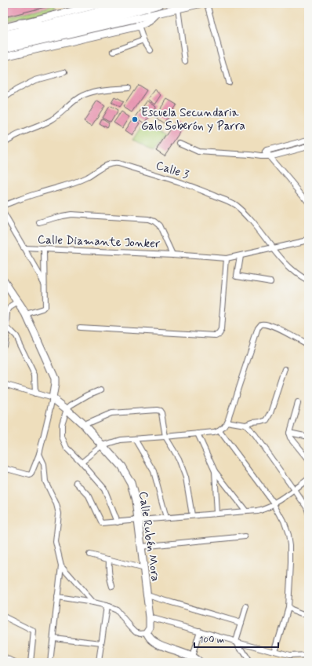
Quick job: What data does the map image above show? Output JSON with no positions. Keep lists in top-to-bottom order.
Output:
{
  "streets": {
    "street": ["Calle 3", "Calle Diamante Jonker", "Calle Rubén Mora"]
  },
  "crossings": [
    ["Calle 3", "Calle Diamante Jonker"]
  ],
  "places": ["Escuela Secundaria Galo Soberón y Parra"],
  "scale_bar": "100 m"
}
